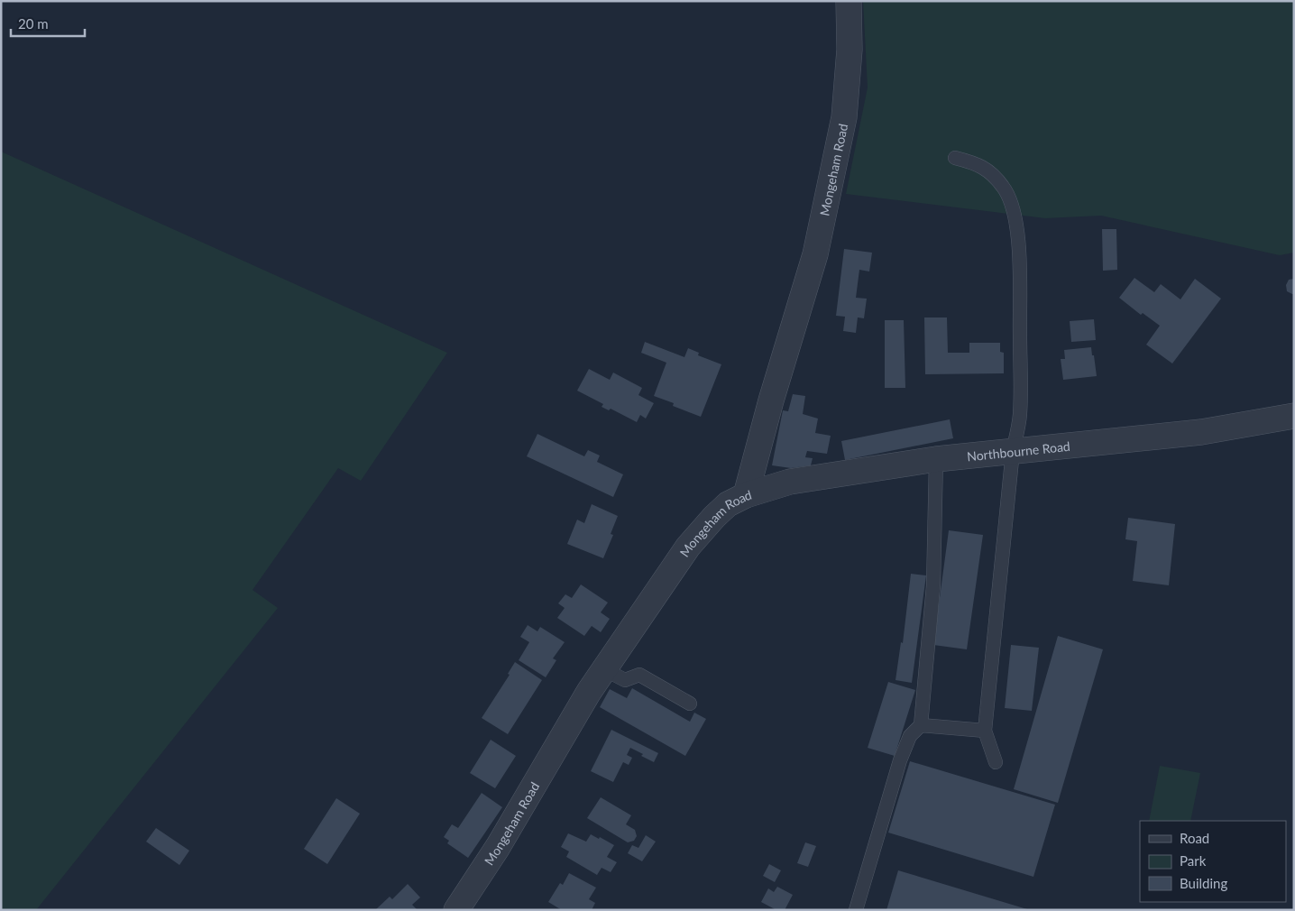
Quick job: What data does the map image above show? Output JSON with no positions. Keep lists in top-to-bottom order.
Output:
{
  "streets": {
    "street": ["Mongeham Road", "Northbourne Road"]
  },
  "crossings": [
    ["Mongeham Road", "Northbourne Road"]
  ],
  "legend": ["Road", "Park", "Building"],
  "scale_bar": "20 m"
}
